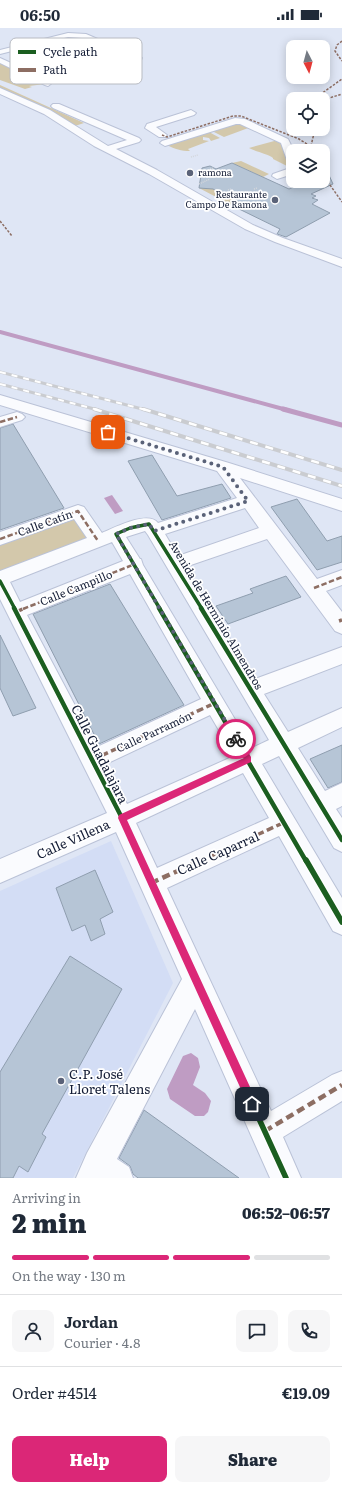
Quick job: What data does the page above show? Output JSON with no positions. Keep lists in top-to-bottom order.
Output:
{
  "streets": {
    "street": [
      "Calle Catín",
      "Calle Campillo",
      "Avenida de Herminio Almendros",
      "Calle Parramón",
      "Calle Guadalajara",
      "Calle Villena",
      "Calle Caparral"
    ]
  },
  "crossings": [
    ["Calle Campillo", "Calle Guadalajara"],
    ["Avenida de Herminio Almendros", "Calle Villena"],
    ["Calle Parramón", "Calle Guadalajara"],
    ["Calle Guadalajara", "Calle Villena"],
    ["Calle Guadalajara", "Calle Caparral"]
  ],
  "places": ["ramona", "Restaurante Campo De Ramona", "C.P. José Lloret Talens"],
  "legend": ["Cycle path", "Path"],
  "north": "bottom",
  "page": {
    "status": "06:50",
    "heading": ["2 min", "Arriving in", "06:52–06:57"],
    "panel": [
      "Jordan",
      "Courier · 4.8",
      "Order #4514",
      "€19.09"
    ],
    "bar": "On the way · 130 m",
    "buttons": ["Help", "Share"]
  }
}
